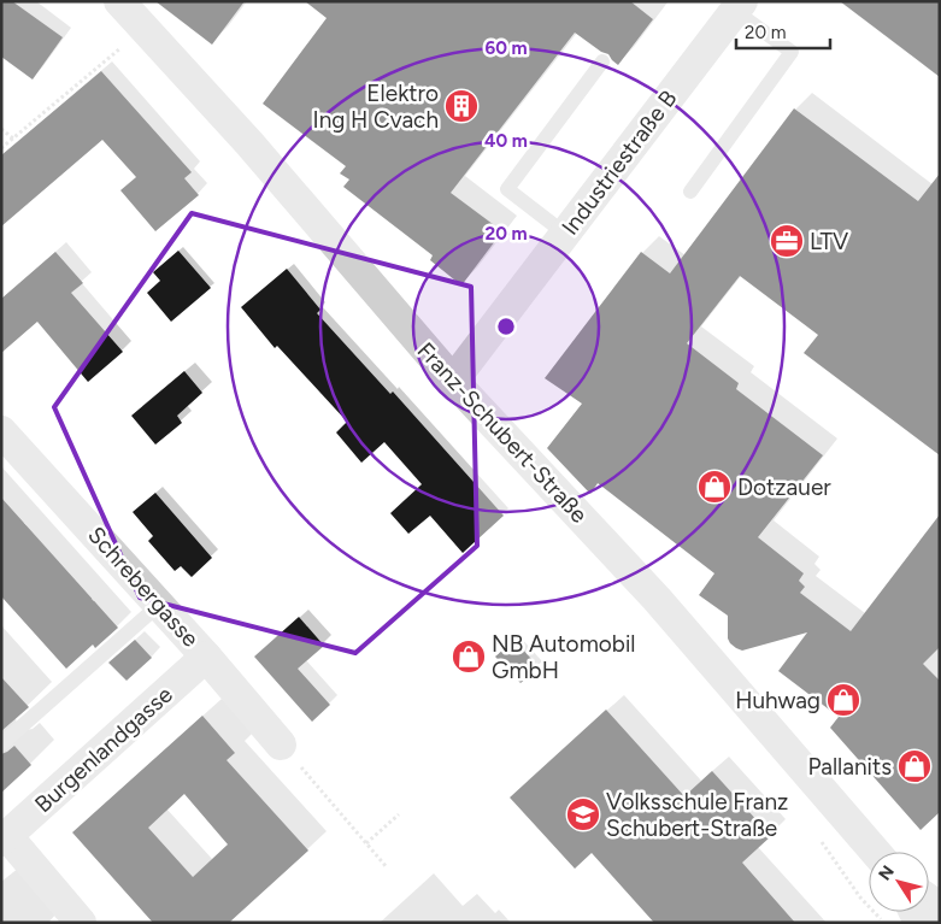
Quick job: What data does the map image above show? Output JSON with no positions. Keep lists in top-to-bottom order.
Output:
{
  "streets": {
    "street": [
      "Industriestraße B",
      "Franz-Schubert-Straße",
      "Schrebergasse",
      "Burgenlandgasse"
    ]
  },
  "crossings": [
    ["Industriestraße B", "Franz-Schubert-Straße"],
    ["Schrebergasse", "Burgenlandgasse"]
  ],
  "places": {
    "building": ["Elektro Ing H Cvach"],
    "office": ["LTV"],
    "shop": [
      "Dotzauer",
      "NB Automobil GmbH",
      "Huhwag",
      "Pallanits"
    ],
    "school or university": ["Volksschule Franz Schubert-Straße"]
  },
  "scale_bar": "20 m",
  "north": "top left",
  "rings": ["60 m", "40 m", "20 m"]
}
